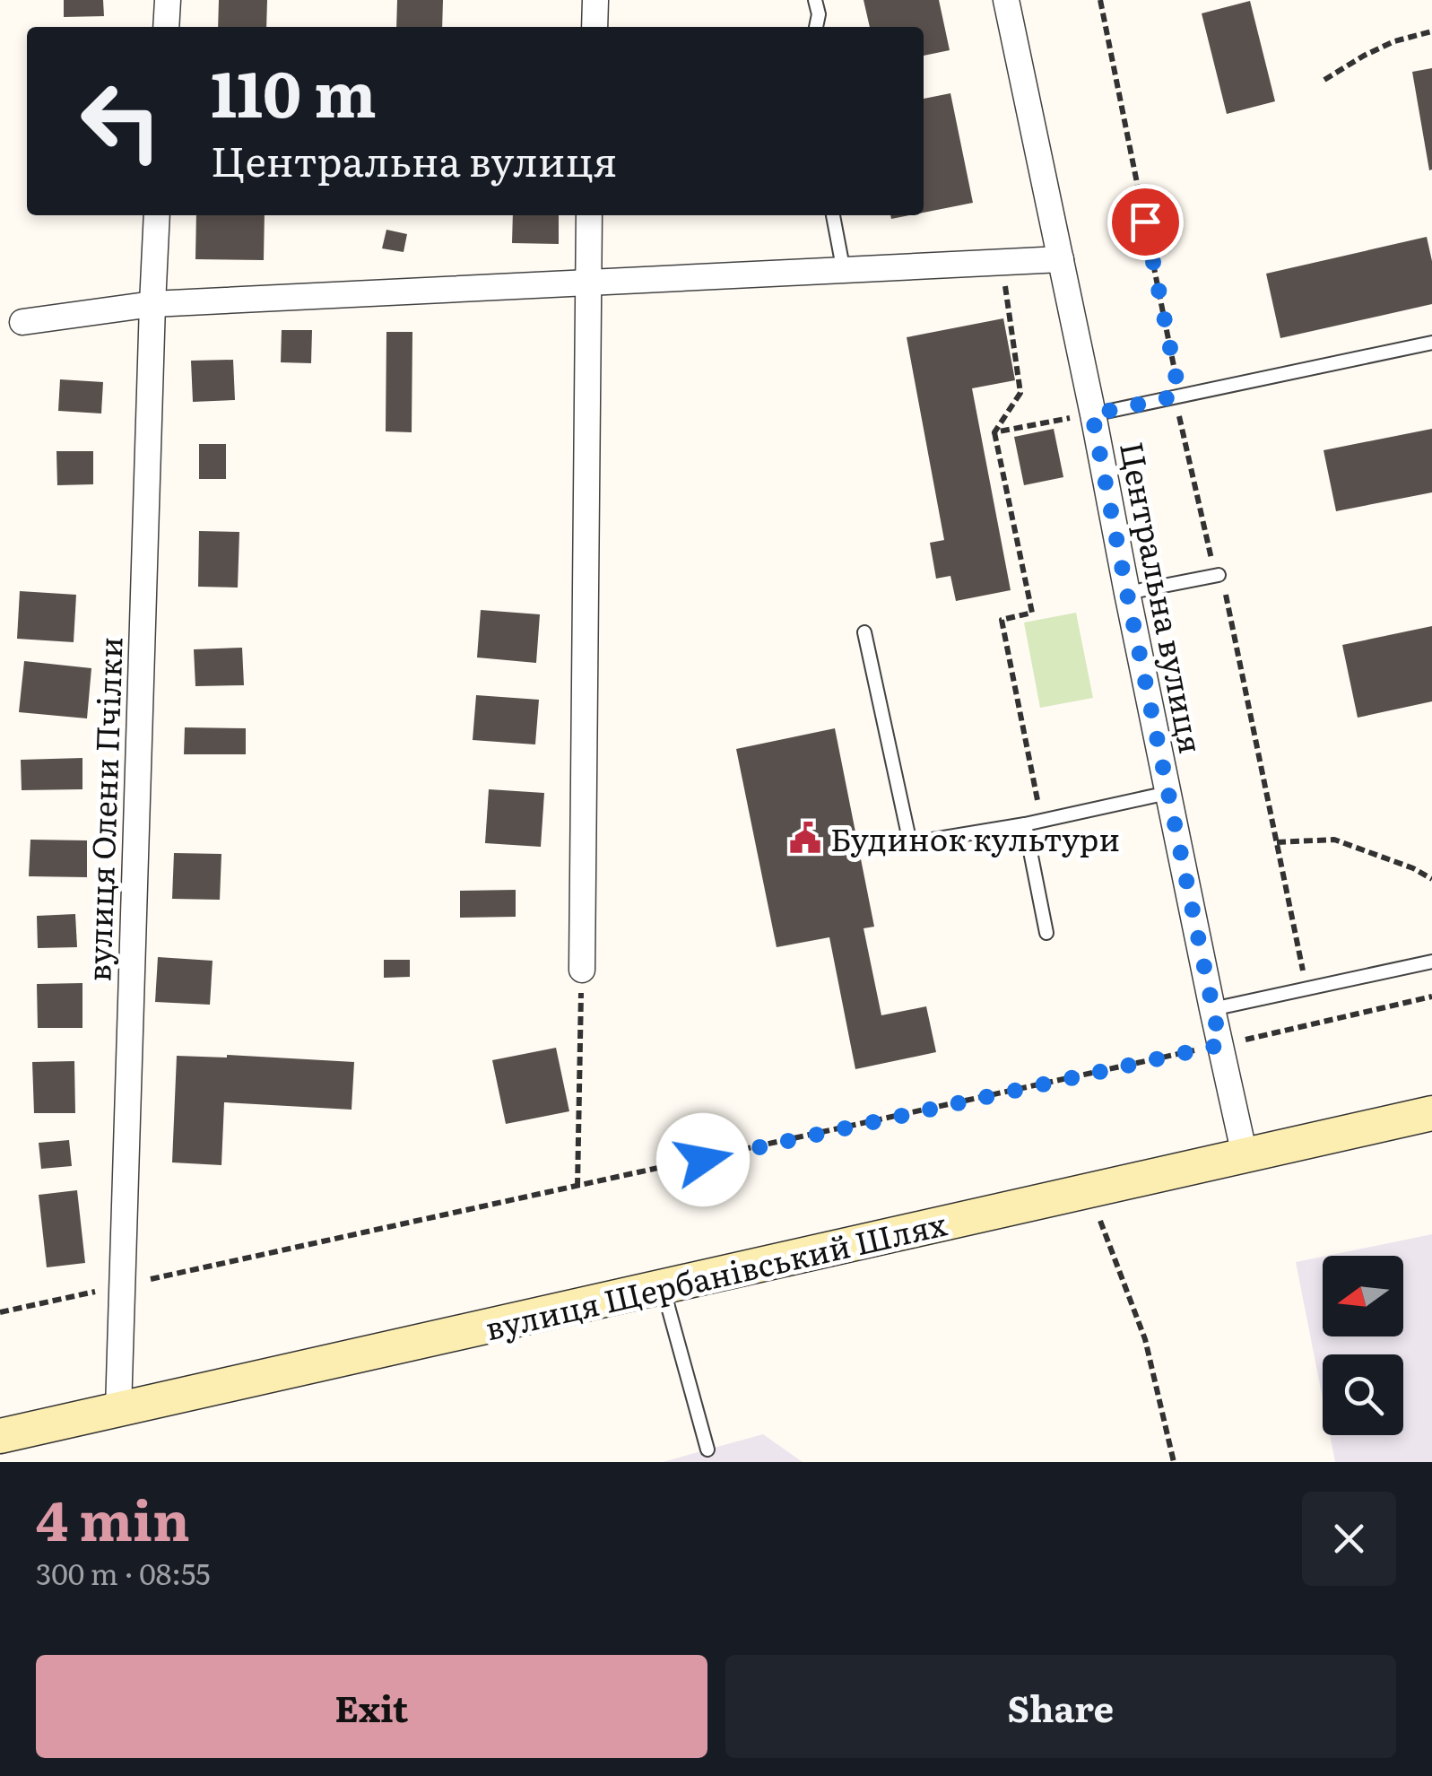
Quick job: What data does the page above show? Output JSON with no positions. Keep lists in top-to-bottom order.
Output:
{
  "streets": {
    "main road": ["вулиця Щербанівський Шлях"],
    "street": ["Центральна вулиця", "вулиця Олени Пчілки"]
  },
  "crossings": [
    ["Центральна вулиця", "вулиця Щербанівський Шлях"],
    ["вулиця Олени Пчілки", "вулиця Щербанівський Шлях"]
  ],
  "places": {
    "public building": ["Будинок культури"]
  },
  "north": "left",
  "page": {
    "turn": ["110 m", "Центральна вулиця"],
    "heading": ["4 min", "300 m · 08:55"],
    "buttons": ["Exit", "Share"]
  }
}
